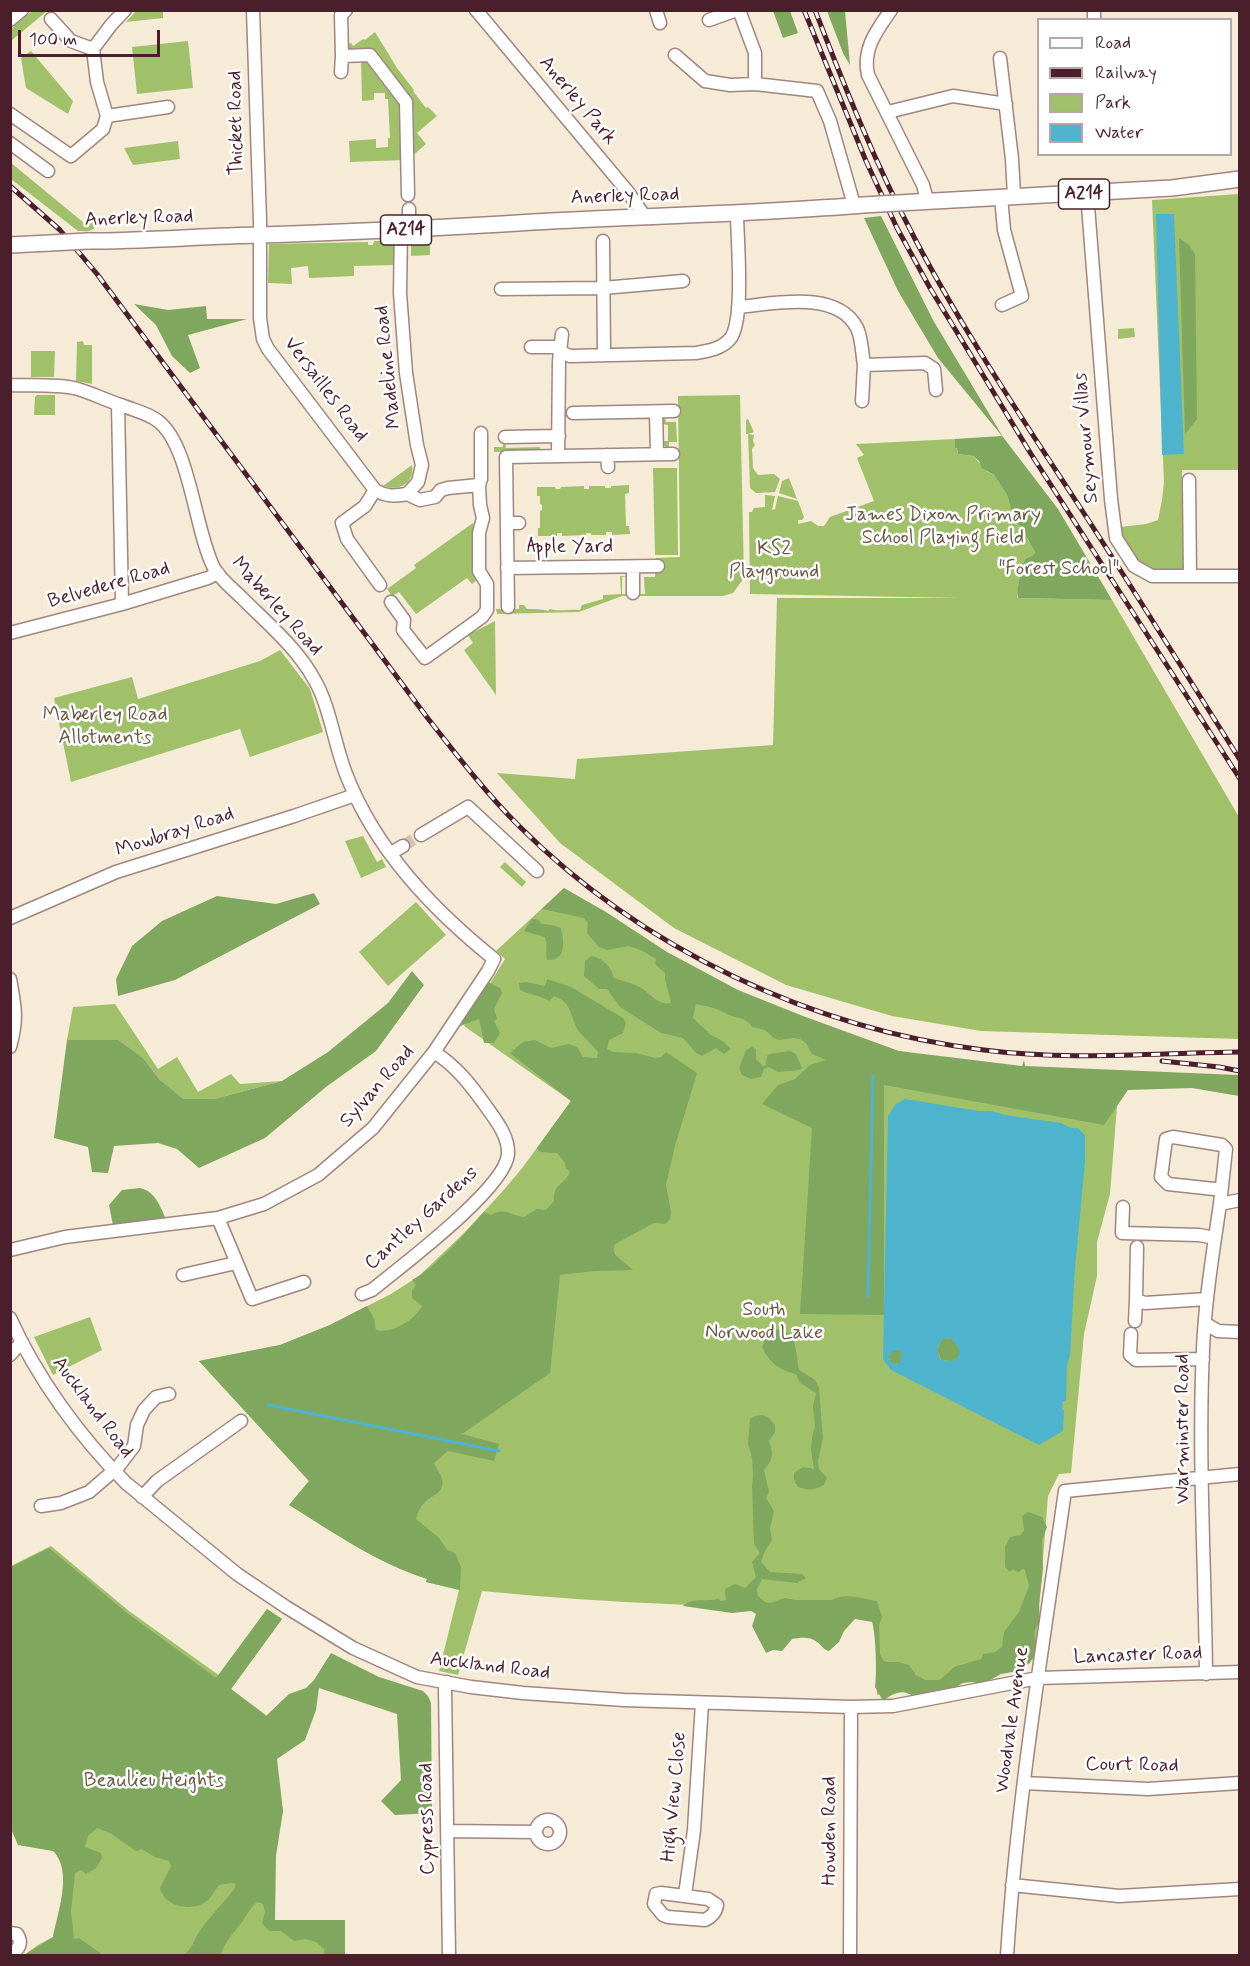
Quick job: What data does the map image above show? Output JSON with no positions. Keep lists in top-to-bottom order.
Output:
{
  "streets": {
    "main road": ["A214", "Anerley Road"],
    "street": [
      "Anerley Park",
      "Thicket Road",
      "Madeline Road",
      "Versailles Road",
      "Seymour Villas",
      "Apple Yard",
      "Belvedere Road",
      "Maberley Road",
      "Mowbray Road",
      "Sylvan Road",
      "Cantley Gardens",
      "Auckland Road",
      "Warminster Road",
      "Lancaster Road",
      "Woodvale Avenue",
      "Court Road",
      "High View Close",
      "Cypress Road",
      "Howden Road"
    ]
  },
  "crossings": [
    ["Anerley Park", "Anerley Road"],
    ["Thicket Road", "Anerley Road"],
    ["Thicket Road", "Versailles Road"],
    ["Anerley Road", "Madeline Road"],
    ["Anerley Road", "Versailles Road"],
    ["Anerley Road", "Seymour Villas"],
    ["Belvedere Road", "Maberley Road"],
    ["Maberley Road", "Mowbray Road"],
    ["Maberley Road", "Sylvan Road"],
    ["Sylvan Road", "Cantley Gardens"],
    ["Auckland Road", "Lancaster Road"],
    ["Auckland Road", "Woodvale Avenue"],
    ["Auckland Road", "High View Close"],
    ["Auckland Road", "Cypress Road"],
    ["Auckland Road", "Howden Road"],
    ["Warminster Road", "Lancaster Road"],
    ["Warminster Road", "Woodvale Avenue"],
    ["Lancaster Road", "Woodvale Avenue"],
    ["Woodvale Avenue", "Court Road"]
  ],
  "parks": [
    "James Dixon Primary School Playing Field",
    "KS2 Playground",
    "\"Forest School\"",
    "Maberley Road Allotments",
    "South Norwood Lake",
    "Beaulieu Heights"
  ],
  "legend": [
    "Road",
    "Railway",
    "Park",
    "Water"
  ],
  "scale_bar": "100 m"
}
